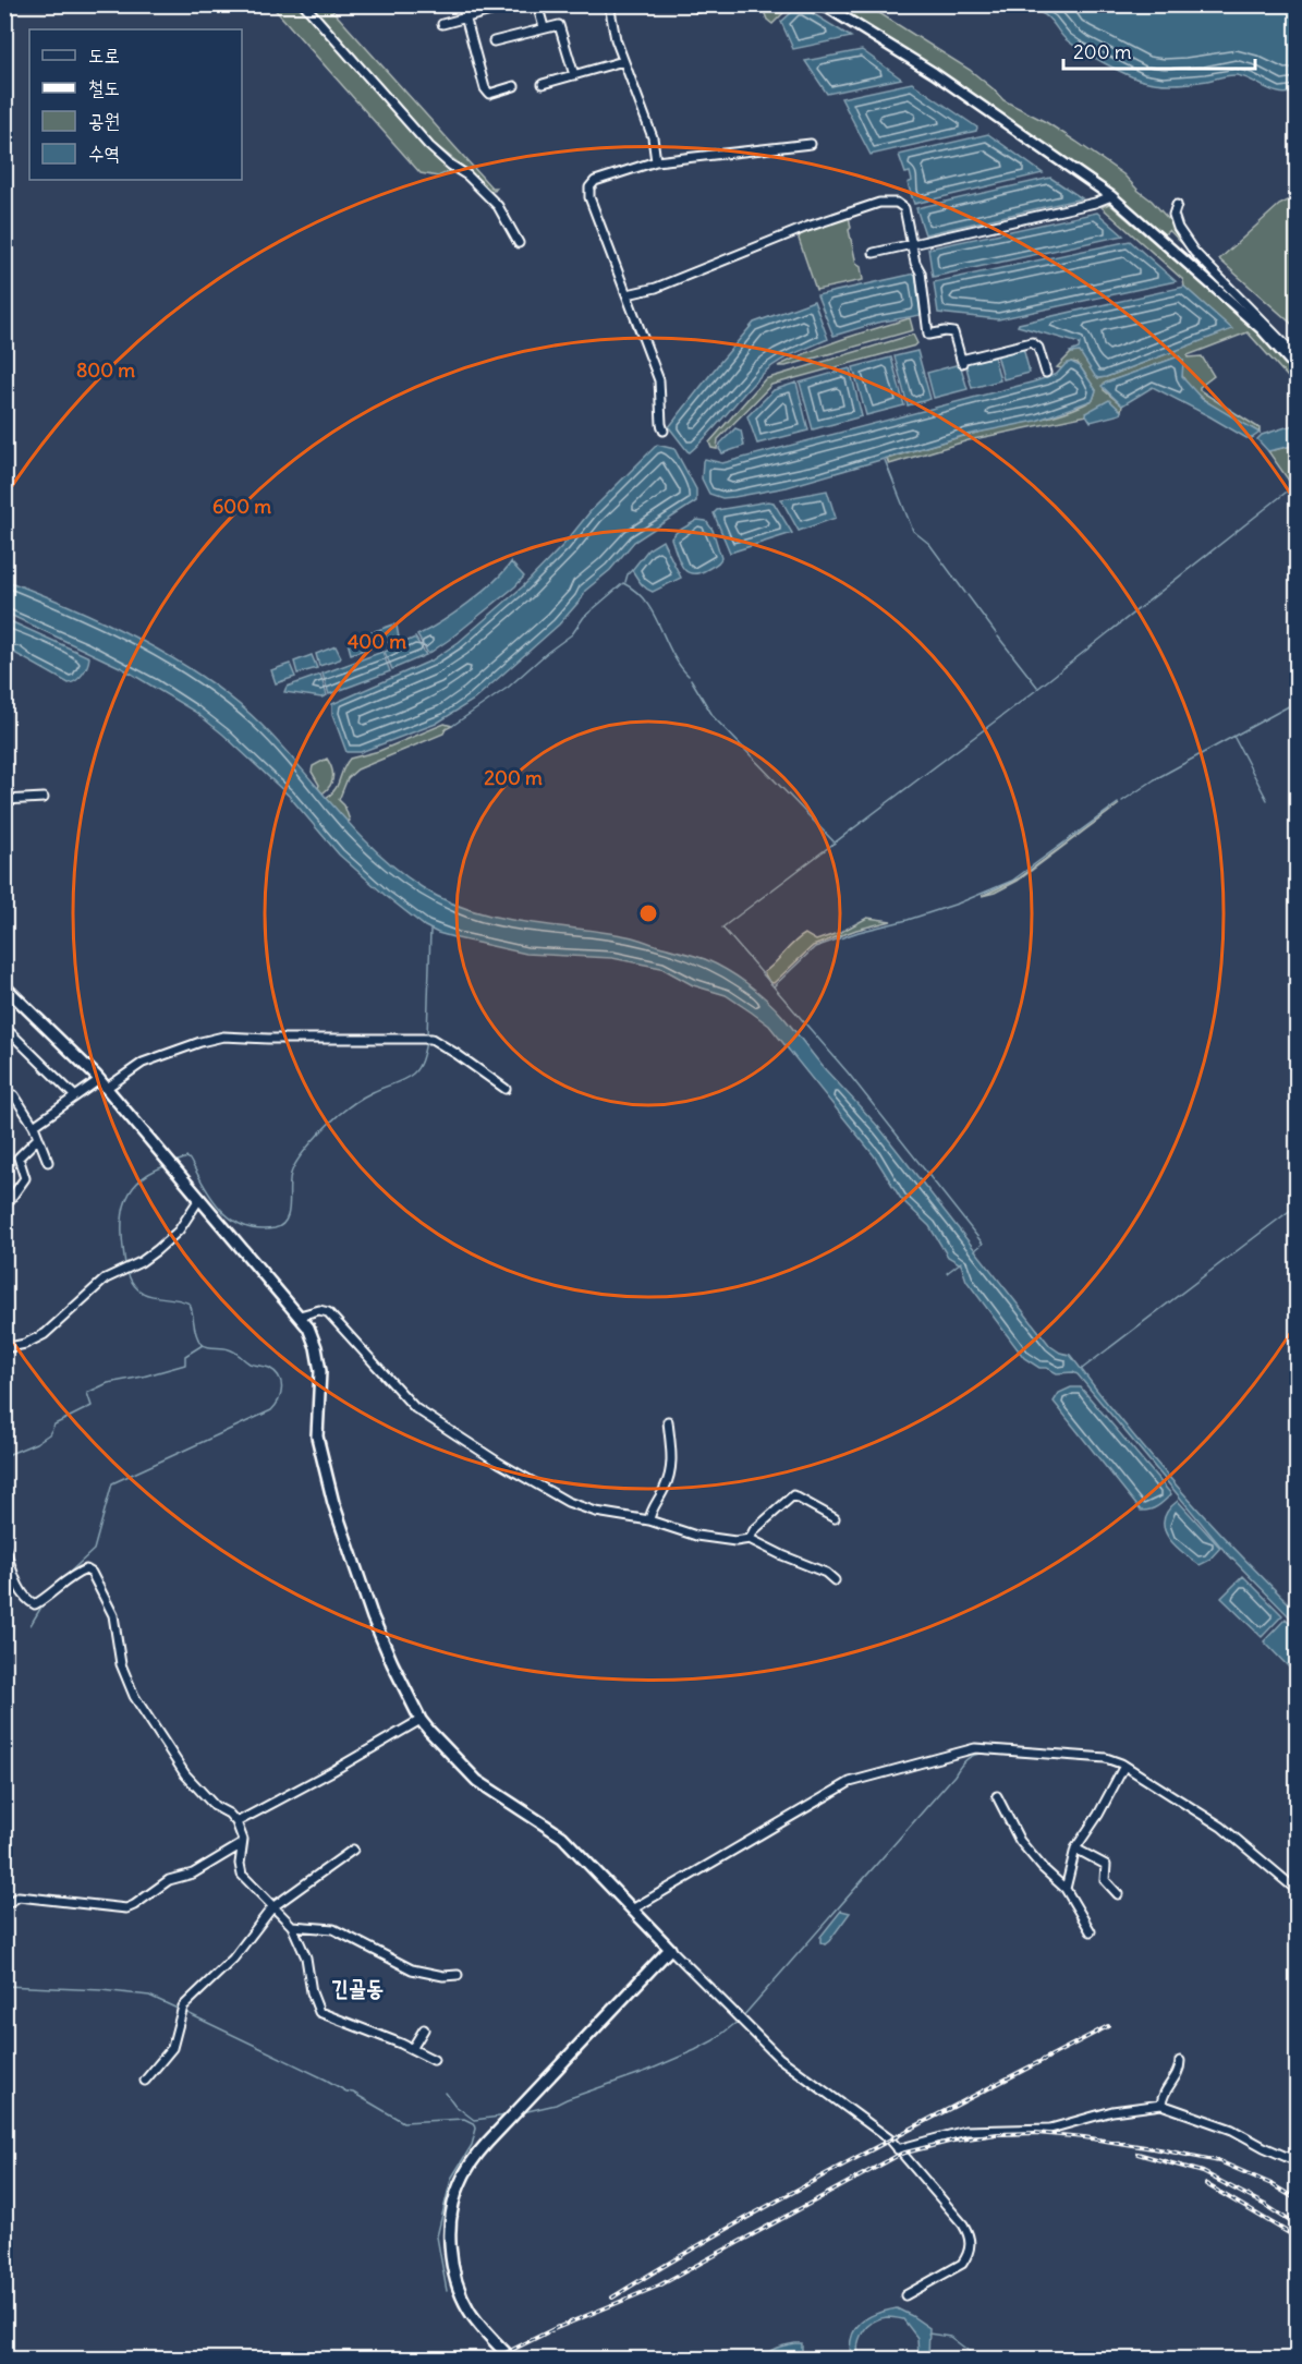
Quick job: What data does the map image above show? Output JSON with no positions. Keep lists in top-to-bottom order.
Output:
{
  "districts": ["긴골동"],
  "legend": [
    "도로",
    "철도",
    "공원",
    "수역"
  ],
  "scale_bar": "200 m",
  "rings": [
    "800 m",
    "600 m",
    "400 m",
    "200 m"
  ]
}
